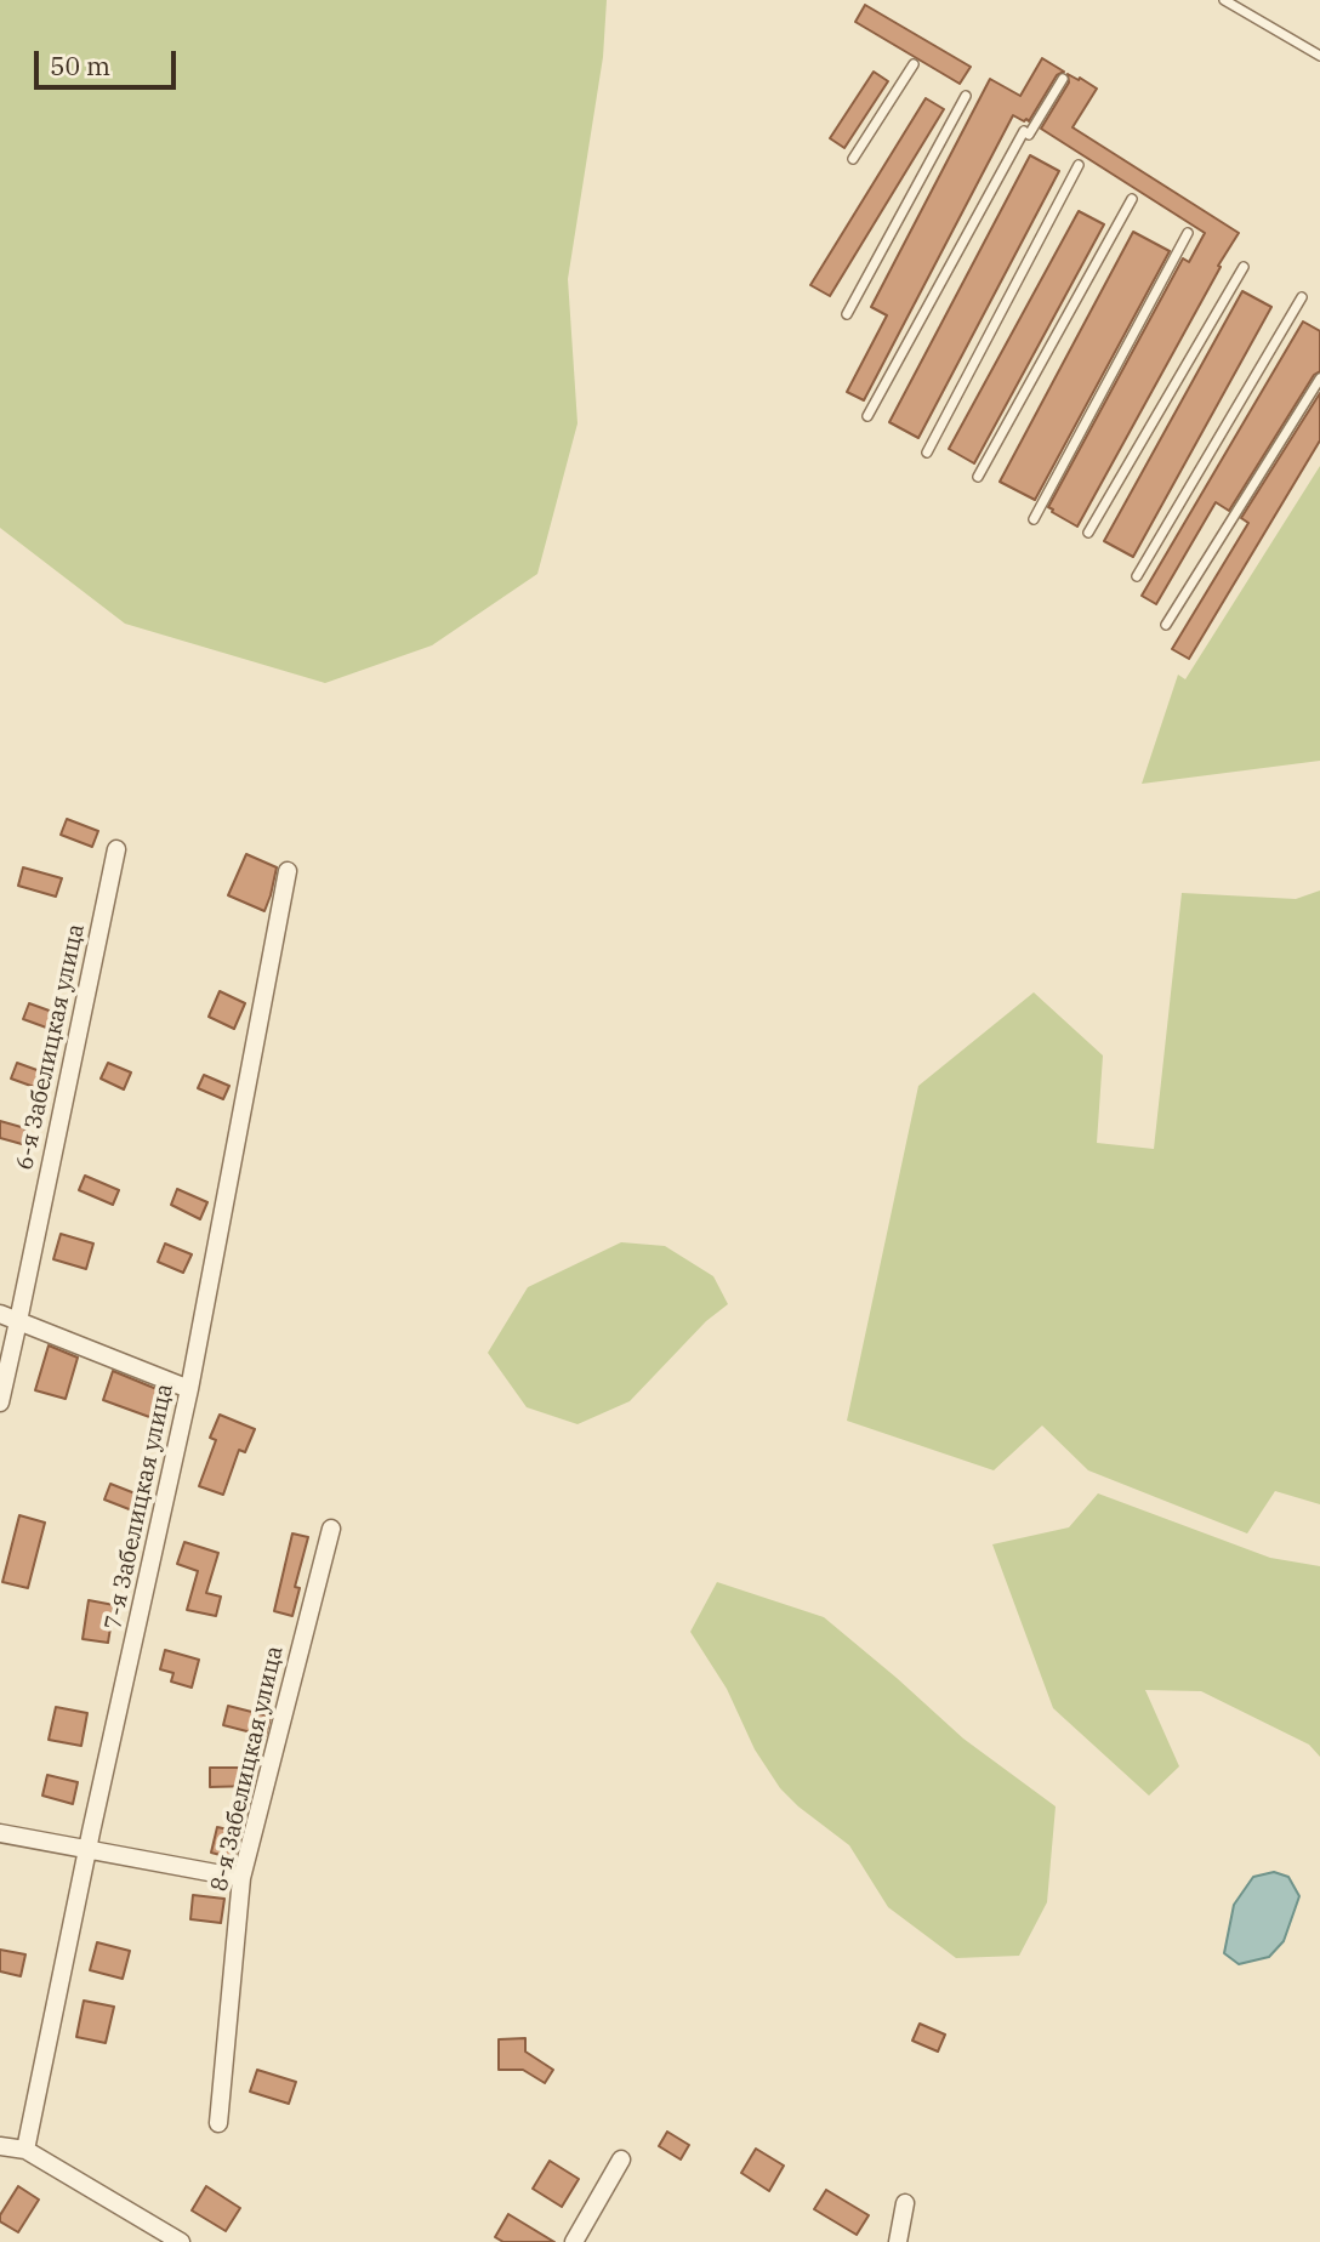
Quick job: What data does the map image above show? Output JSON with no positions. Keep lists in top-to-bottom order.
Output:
{
  "streets": {
    "street": ["6-я Забелицкая улица", "7-я Забелицкая улица", "8-я Забелицкая улица"]
  },
  "scale_bar": "50 m"
}
